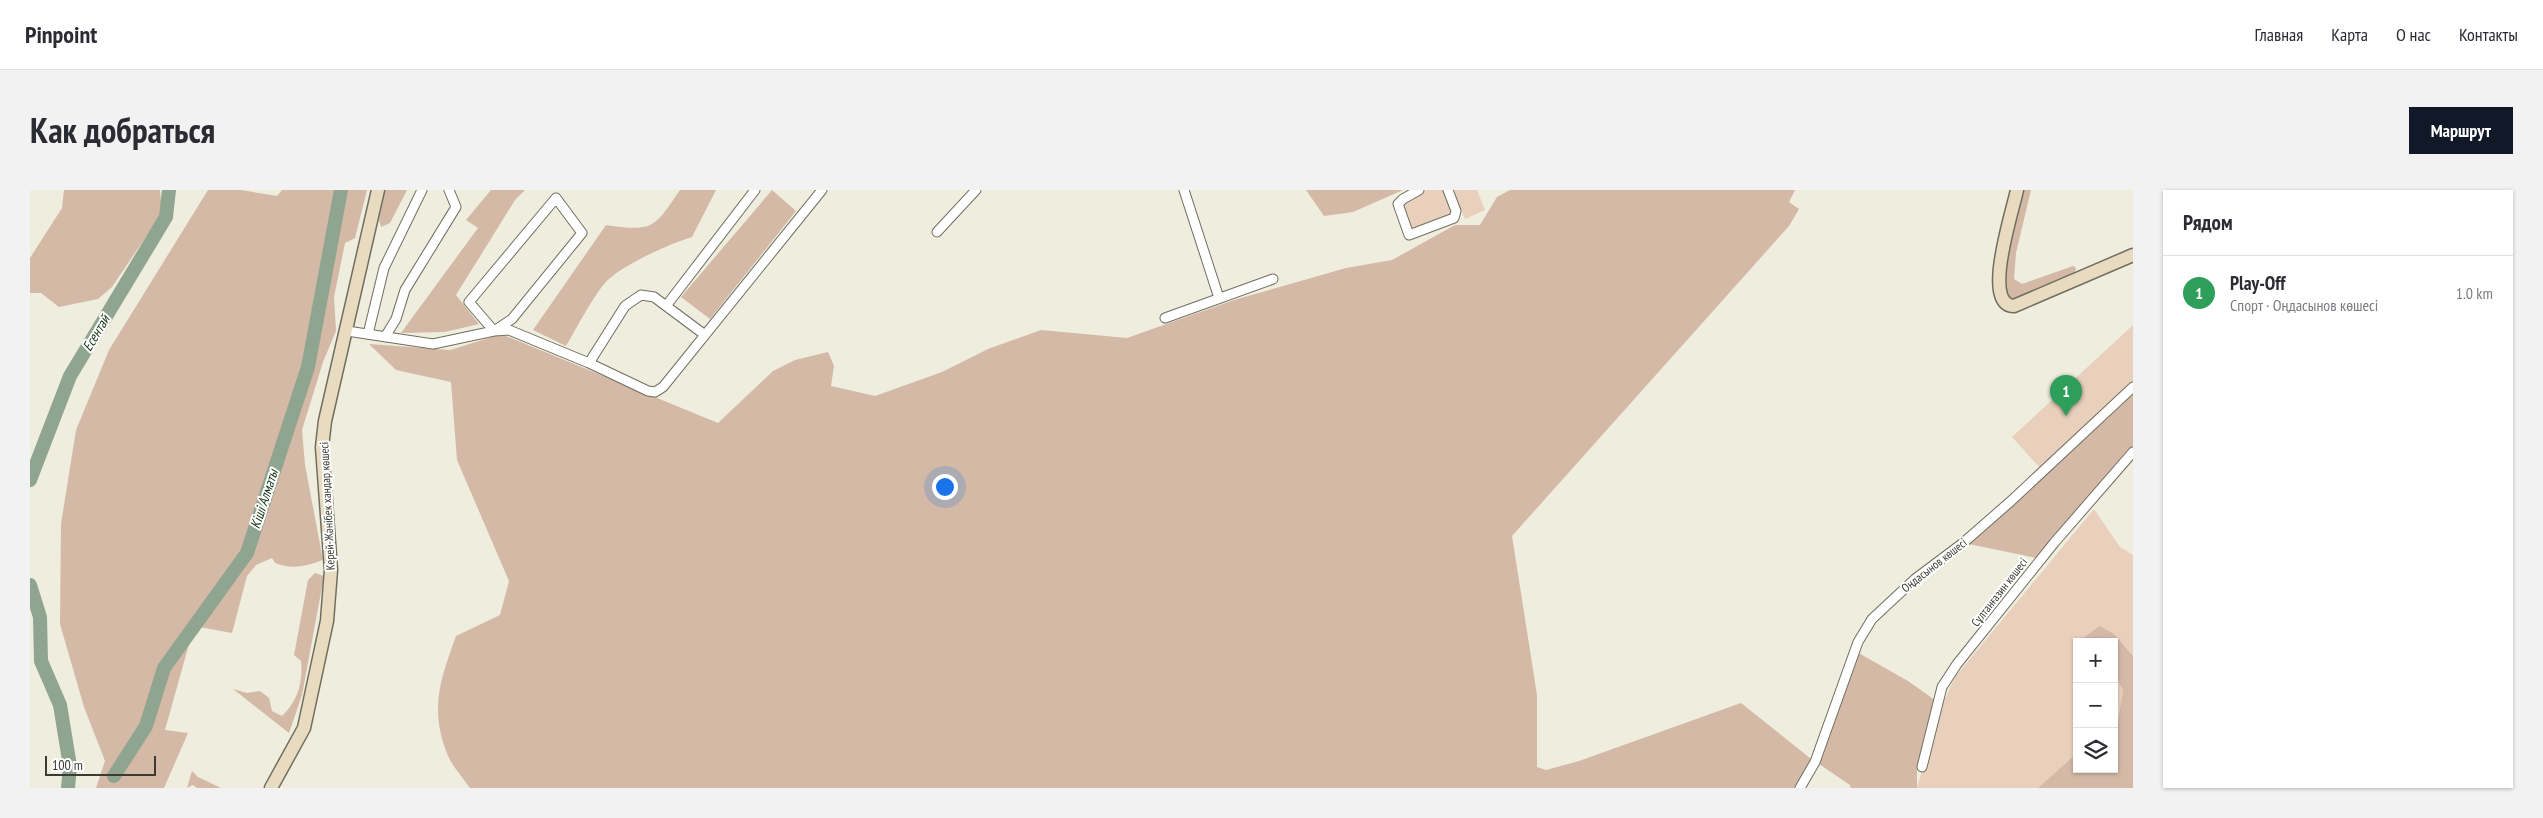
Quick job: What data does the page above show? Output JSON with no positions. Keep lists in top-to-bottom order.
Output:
{
  "streets": {
    "main road": ["Керей-Жәнібек хандар көшесі"],
    "street": ["Оңдасынов көшесі", "Сұлтанғазин көшесі"]
  },
  "water": ["Есентай", "Кіші Алматы"],
  "scale_bar": "100 m",
  "page": {
    "header": "Pinpoint",
    "nav": [
      "Главная",
      "Карта",
      "О нас",
      "Контакты"
    ],
    "title": "Как добраться",
    "buttons": "Маршрут",
    "heading": "Рядом",
    "list": [
      {
        "mark": "1",
        "name": "Play-Off",
        "note": "Спорт · Оңдасынов көшесі",
        "value": "1.0 km"
      }
    ],
    "pins": "1",
    "map_buttons": ["+", "−"],
    "scale": "100 m"
  }
}
